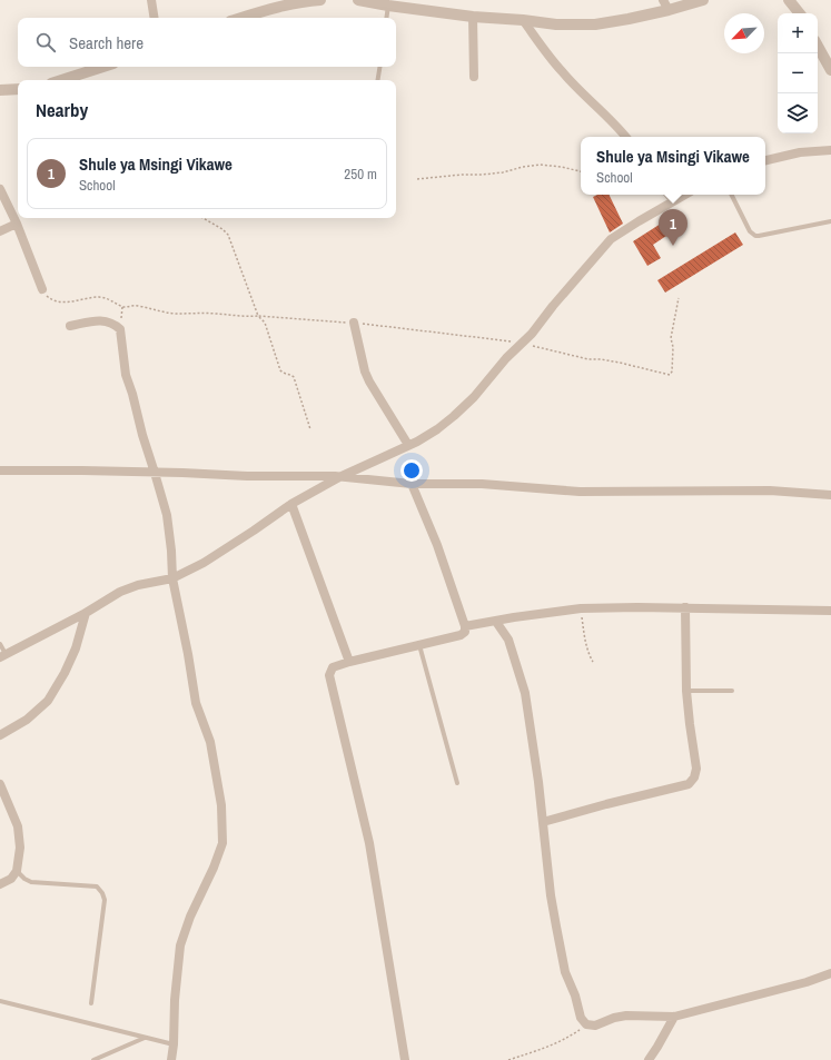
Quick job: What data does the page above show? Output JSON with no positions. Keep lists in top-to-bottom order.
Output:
{
  "north": "bottom left",
  "page": {
    "map_buttons": ["+", "−"],
    "search": "Search here",
    "heading": "Nearby",
    "popup": ["Shule ya Msingi Vikawe", "School"],
    "list": [
      {
        "mark": "1",
        "name": "Shule ya Msingi Vikawe",
        "note": "School",
        "value": "250 m"
      }
    ],
    "pins": "1"
  }
}
